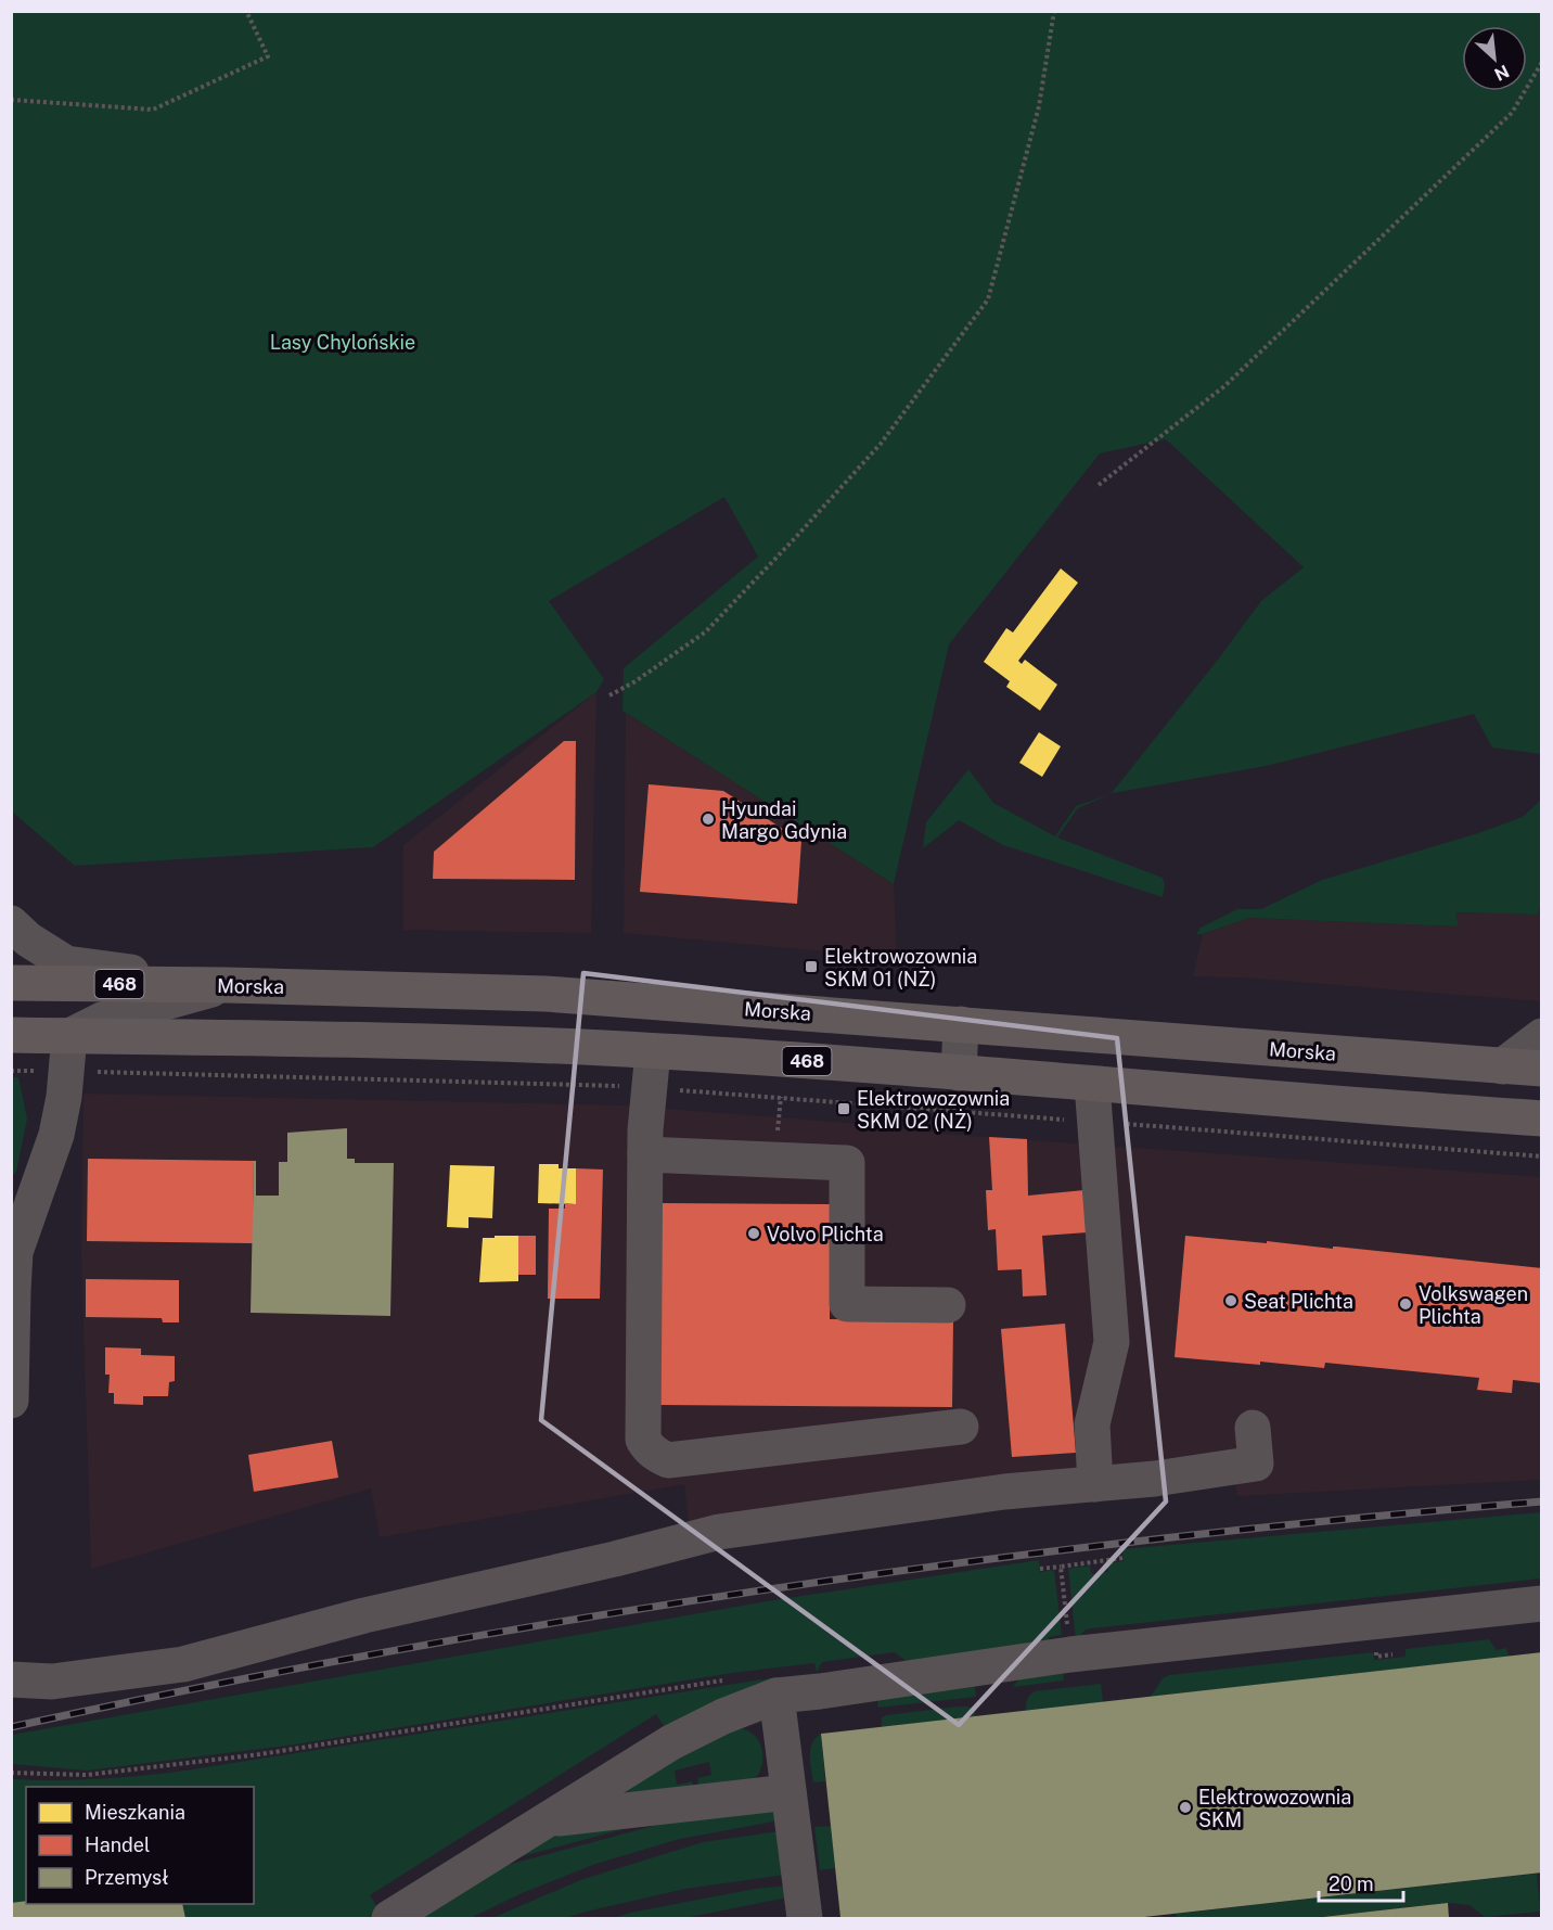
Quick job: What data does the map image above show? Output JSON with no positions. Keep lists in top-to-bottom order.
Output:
{
  "streets": {
    "main road": ["468", "Morska"]
  },
  "parks": ["Lasy Chylońskie"],
  "places": {
    "other": [
      "Hyundai Margo Gdynia",
      "Volvo Plichta",
      "Seat Plichta",
      "Volkswagen Plichta",
      "Elektrowozownia SKM"
    ],
    "transit": ["Elektrowozownia SKM 01 (NŻ)", "Elektrowozownia SKM 02 (NŻ)"]
  },
  "legend": ["Mieszkania", "Handel", "Przemysł"],
  "scale_bar": "20 m",
  "north": "bottom right"
}
